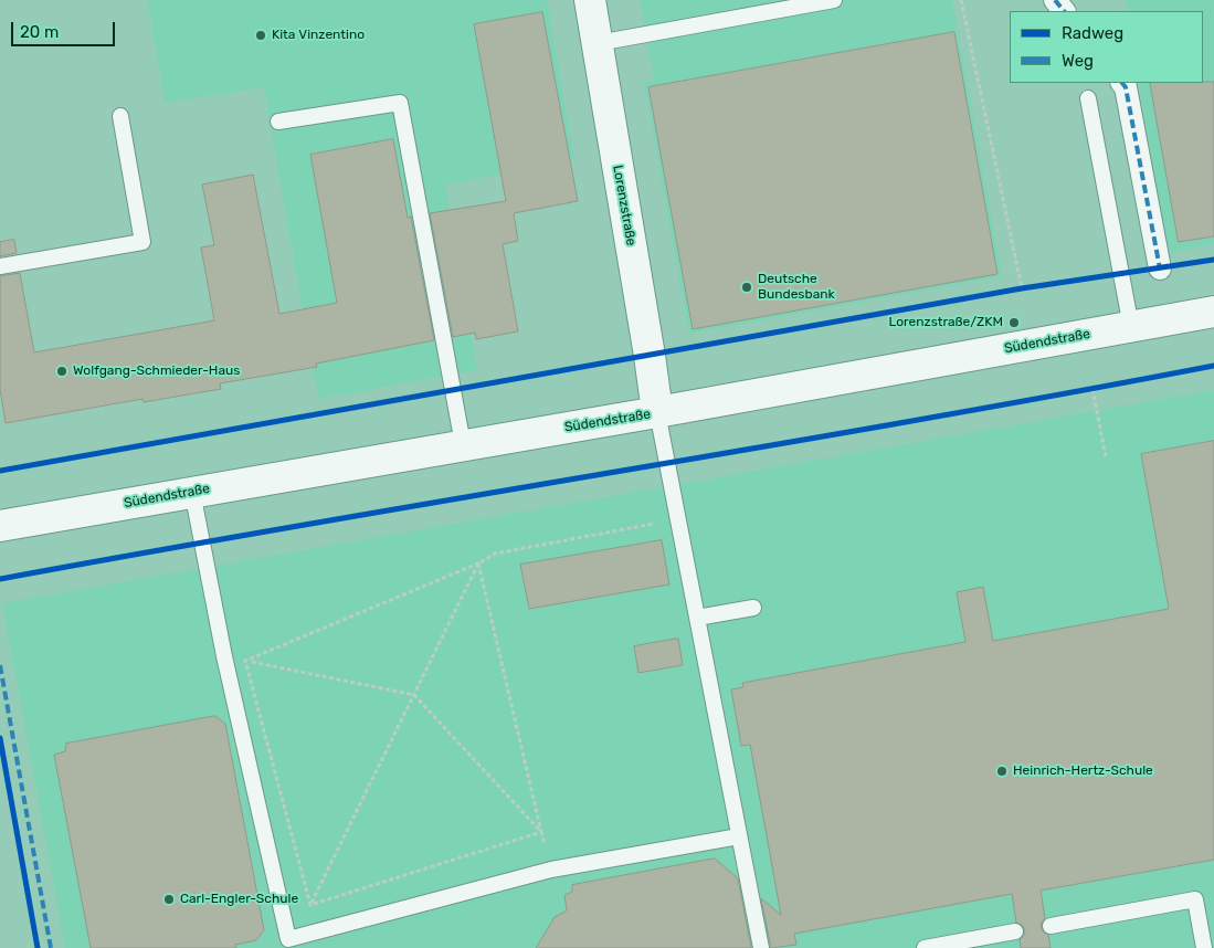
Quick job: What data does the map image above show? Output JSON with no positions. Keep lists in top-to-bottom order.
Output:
{
  "streets": {
    "street": ["Lorenzstraße", "Südendstraße"]
  },
  "crossings": [
    ["Lorenzstraße", "Südendstraße"]
  ],
  "places": [
    "Kita Vinzentino",
    "Deutsche Bundesbank",
    "Lorenzstraße/ZKM",
    "Wolfgang-Schmieder-Haus",
    "Heinrich-Hertz-Schule",
    "Carl-Engler-Schule"
  ],
  "legend": ["Radweg", "Weg"],
  "scale_bar": "20 m"
}
